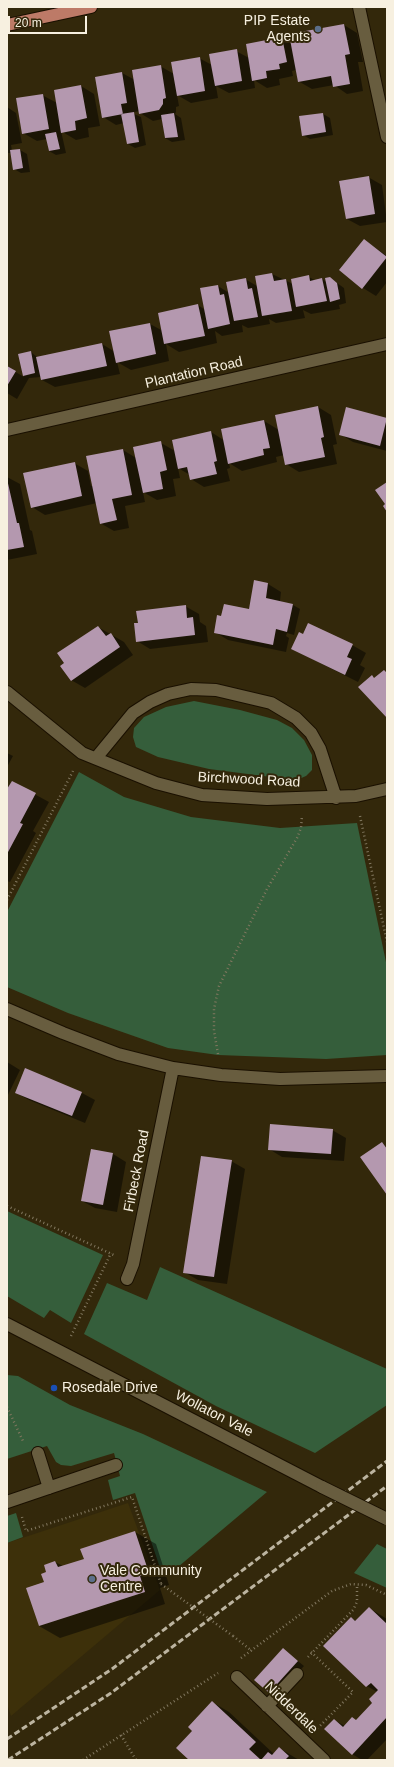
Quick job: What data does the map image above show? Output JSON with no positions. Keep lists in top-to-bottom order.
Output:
{
  "streets": {
    "street": [
      "Plantation Road",
      "Birchwood Road",
      "Firbeck Road",
      "Wollaton Vale",
      "Nidderdale"
    ]
  },
  "places": ["PIP Estate Agents", "Rosedale Drive", "Vale Community Centre"],
  "scale_bar": "20 m"
}
